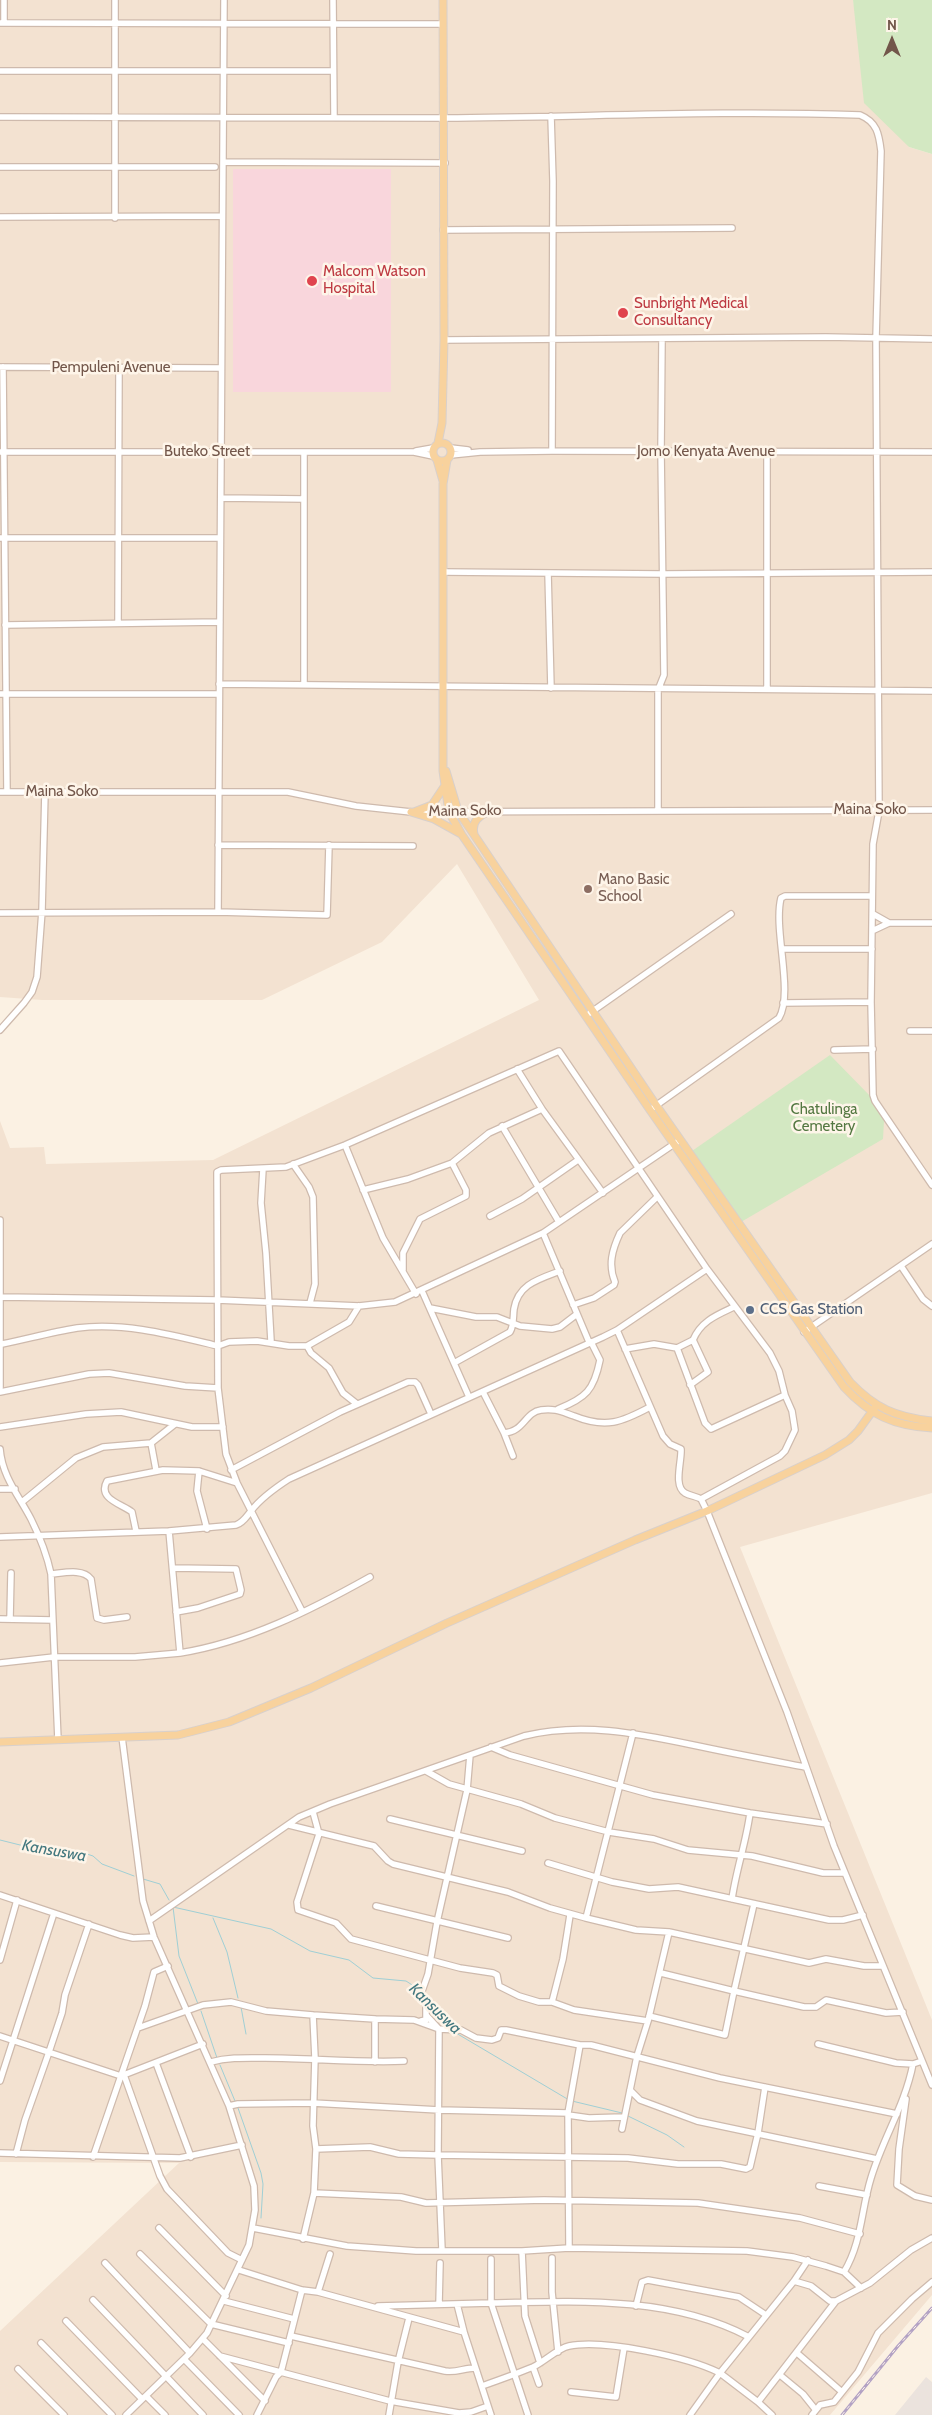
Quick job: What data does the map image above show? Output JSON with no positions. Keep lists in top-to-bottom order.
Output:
{
  "streets": {
    "street": [
      "Pempuleni Avenue",
      "Buteko Street",
      "Jomo Kenyata Avenue",
      "Maina Soko"
    ]
  },
  "water": ["Kansuswa"],
  "parks": ["Chatulinga Cemetery"],
  "places": [
    "Malcom Watson Hospital",
    "Sunbright Medical Consultancy",
    "Mano Basic School",
    "CCS Gas Station"
  ],
  "north": "top"
}
